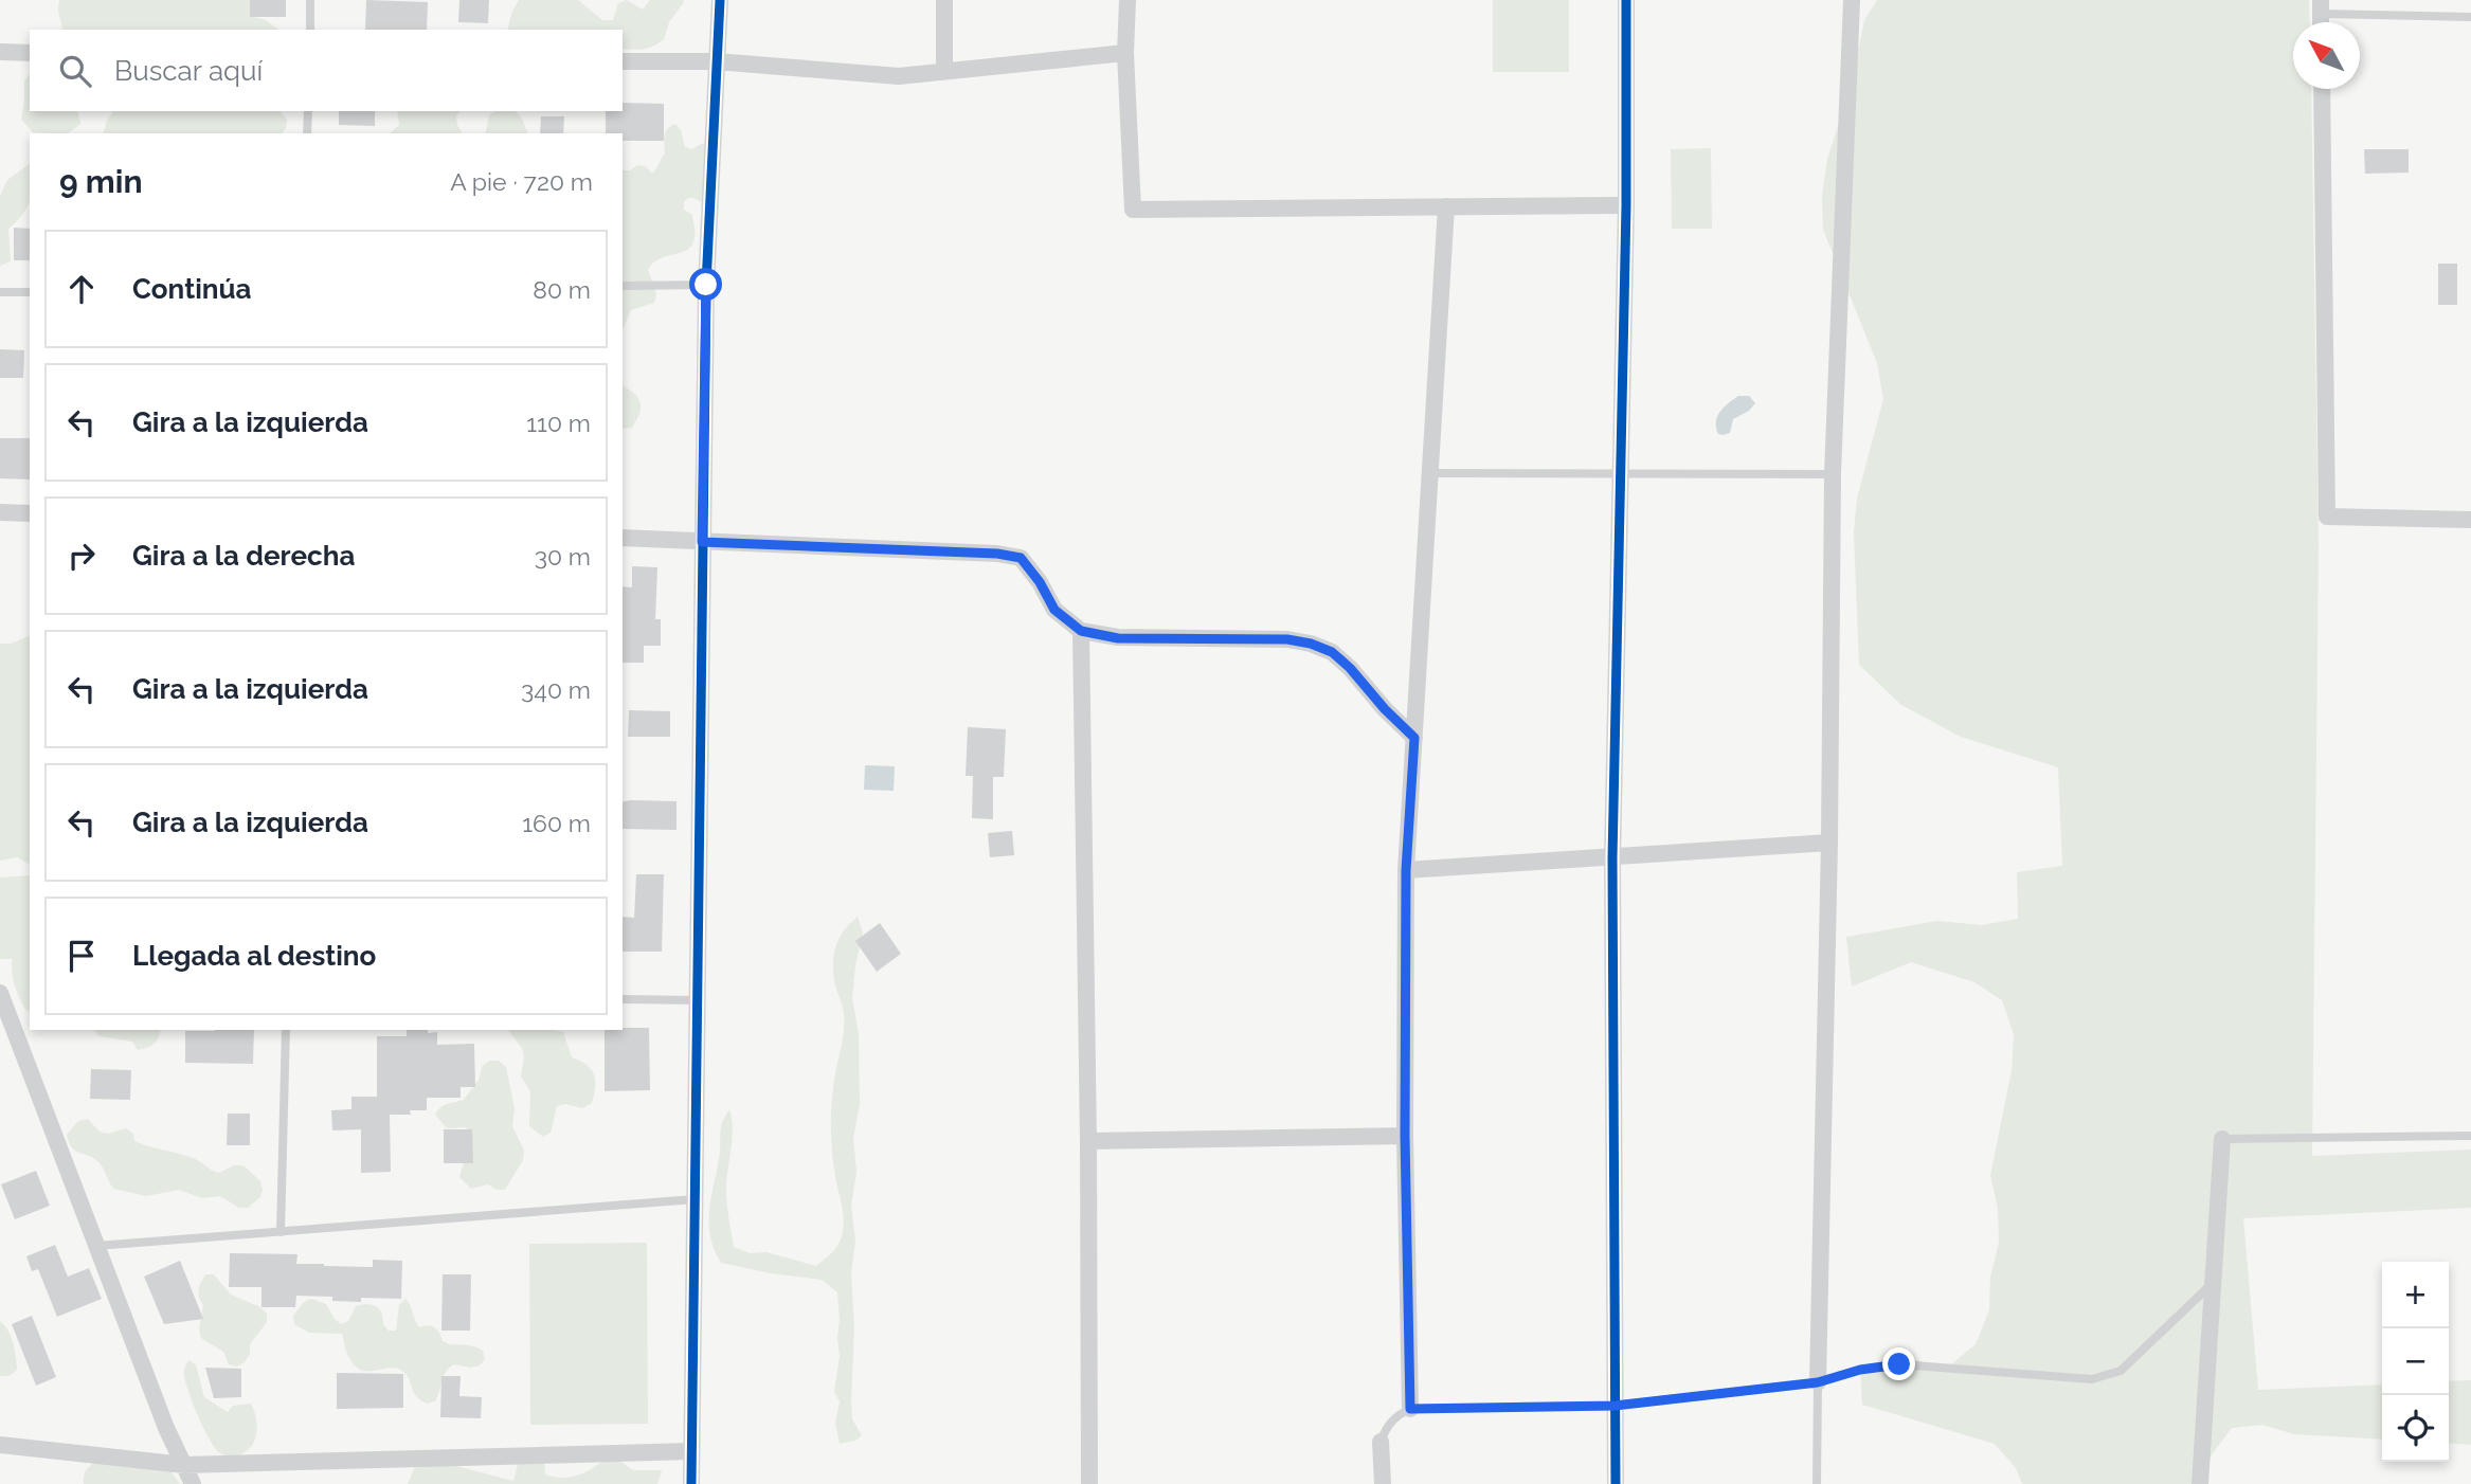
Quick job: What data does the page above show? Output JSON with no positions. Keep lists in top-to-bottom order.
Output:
{
  "north": "top left",
  "page": {
    "search": "Buscar aquí",
    "heading": ["9 min", "A pie · 720 m"],
    "list": [
      ["Continúa", "80 m"],
      ["Gira a la izquierda", "110 m"],
      ["Gira a la derecha", "30 m"],
      ["Gira a la izquierda", "340 m"],
      ["Gira a la izquierda", "160 m"],
      "Llegada al destino"
    ],
    "map_buttons": ["+", "−"]
  }
}
